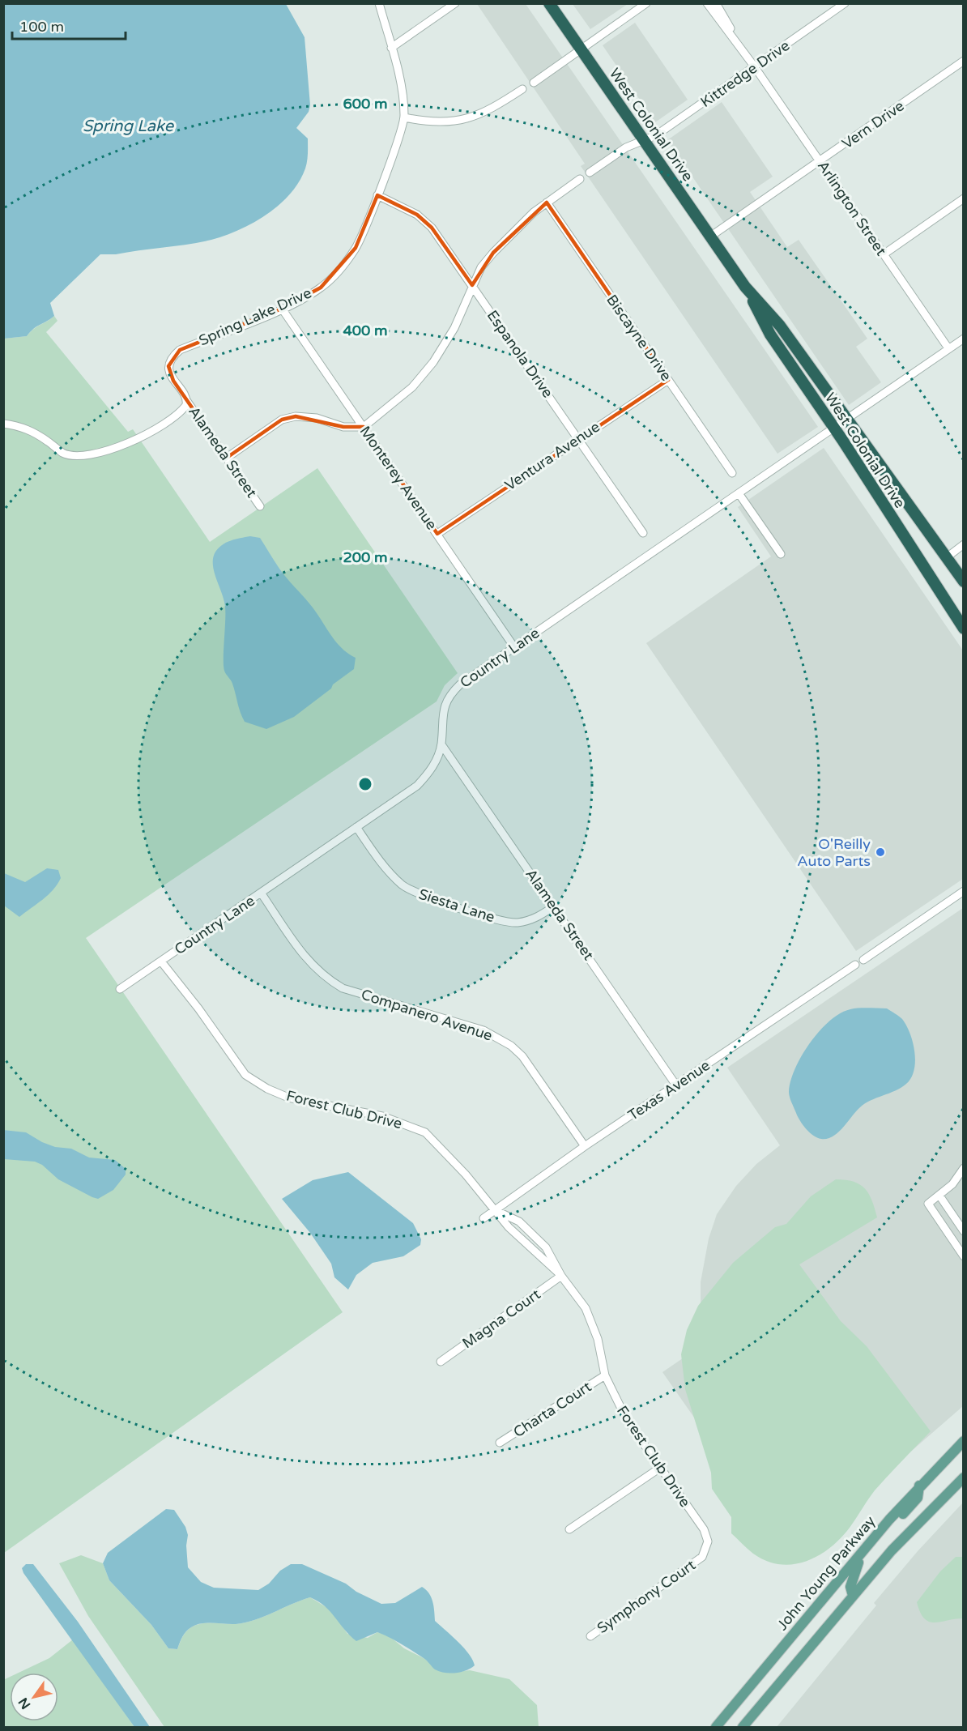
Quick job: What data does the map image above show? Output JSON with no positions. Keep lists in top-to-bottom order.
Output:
{
  "streets": {
    "highway": ["West Colonial Drive"],
    "main road": ["John Young Parkway"],
    "street": [
      "Kittredge Drive",
      "Vern Drive",
      "Arlington Street",
      "Spring Lake Drive",
      "Biscayne Drive",
      "Espanola Drive",
      "Alameda Street",
      "Ventura Avenue",
      "Monterey Avenue",
      "Country Lane",
      "Siesta Lane",
      "Companero Avenue",
      "Texas Avenue",
      "Forest Club Drive",
      "Magna Court",
      "Charta Court",
      "Symphony Court"
    ]
  },
  "crossings": [
    ["Kittredge Drive", "West Colonial Drive"],
    ["Kittredge Drive", "Arlington Street"],
    ["West Colonial Drive", "Vern Drive"],
    ["West Colonial Drive", "Country Lane"],
    ["Vern Drive", "Arlington Street"],
    ["Arlington Street", "Country Lane"],
    ["Spring Lake Drive", "Espanola Drive"],
    ["Spring Lake Drive", "Alameda Street"],
    ["Spring Lake Drive", "Monterey Avenue"],
    ["Biscayne Drive", "Ventura Avenue"],
    ["Espanola Drive", "Ventura Avenue"],
    ["Alameda Street", "Country Lane"],
    ["Alameda Street", "Siesta Lane"],
    ["Alameda Street", "Texas Avenue"],
    ["Ventura Avenue", "Monterey Avenue"],
    ["Monterey Avenue", "Country Lane"],
    ["Country Lane", "Siesta Lane"],
    ["Country Lane", "Companero Avenue"],
    ["Country Lane", "Forest Club Drive"],
    ["Companero Avenue", "Texas Avenue"],
    ["Texas Avenue", "Forest Club Drive"],
    ["Forest Club Drive", "Magna Court"],
    ["Forest Club Drive", "Charta Court"],
    ["Forest Club Drive", "Symphony Court"]
  ],
  "water": ["Spring Lake"],
  "places": ["O'Reilly Auto Parts"],
  "scale_bar": "100 m",
  "north": "bottom left",
  "rings": ["600 m", "400 m", "200 m"]
}
